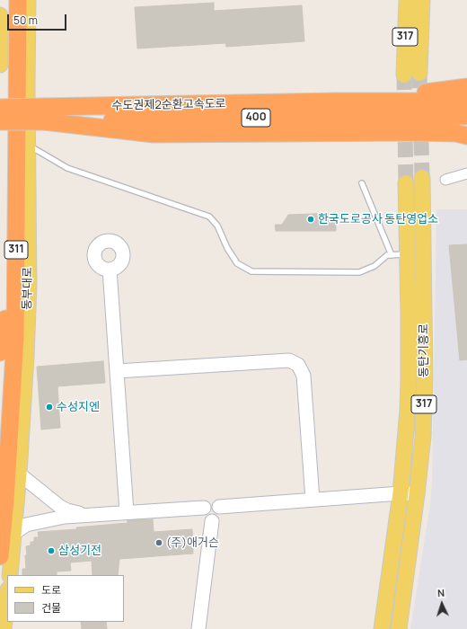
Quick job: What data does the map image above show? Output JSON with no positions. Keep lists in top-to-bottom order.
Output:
{
  "streets": {
    "highway": [
      "수도권제2순환고속도로",
      "400",
      "311",
      "동부대로"
    ],
    "main road": ["317", "동탄기흥로"]
  },
  "places": [
    "한국도로공사 동탄영업소",
    "수성지엔",
    "(주)애거슨",
    "삼성기전"
  ],
  "legend": ["도로", "건물"],
  "scale_bar": "50 m",
  "north": "top"
}
